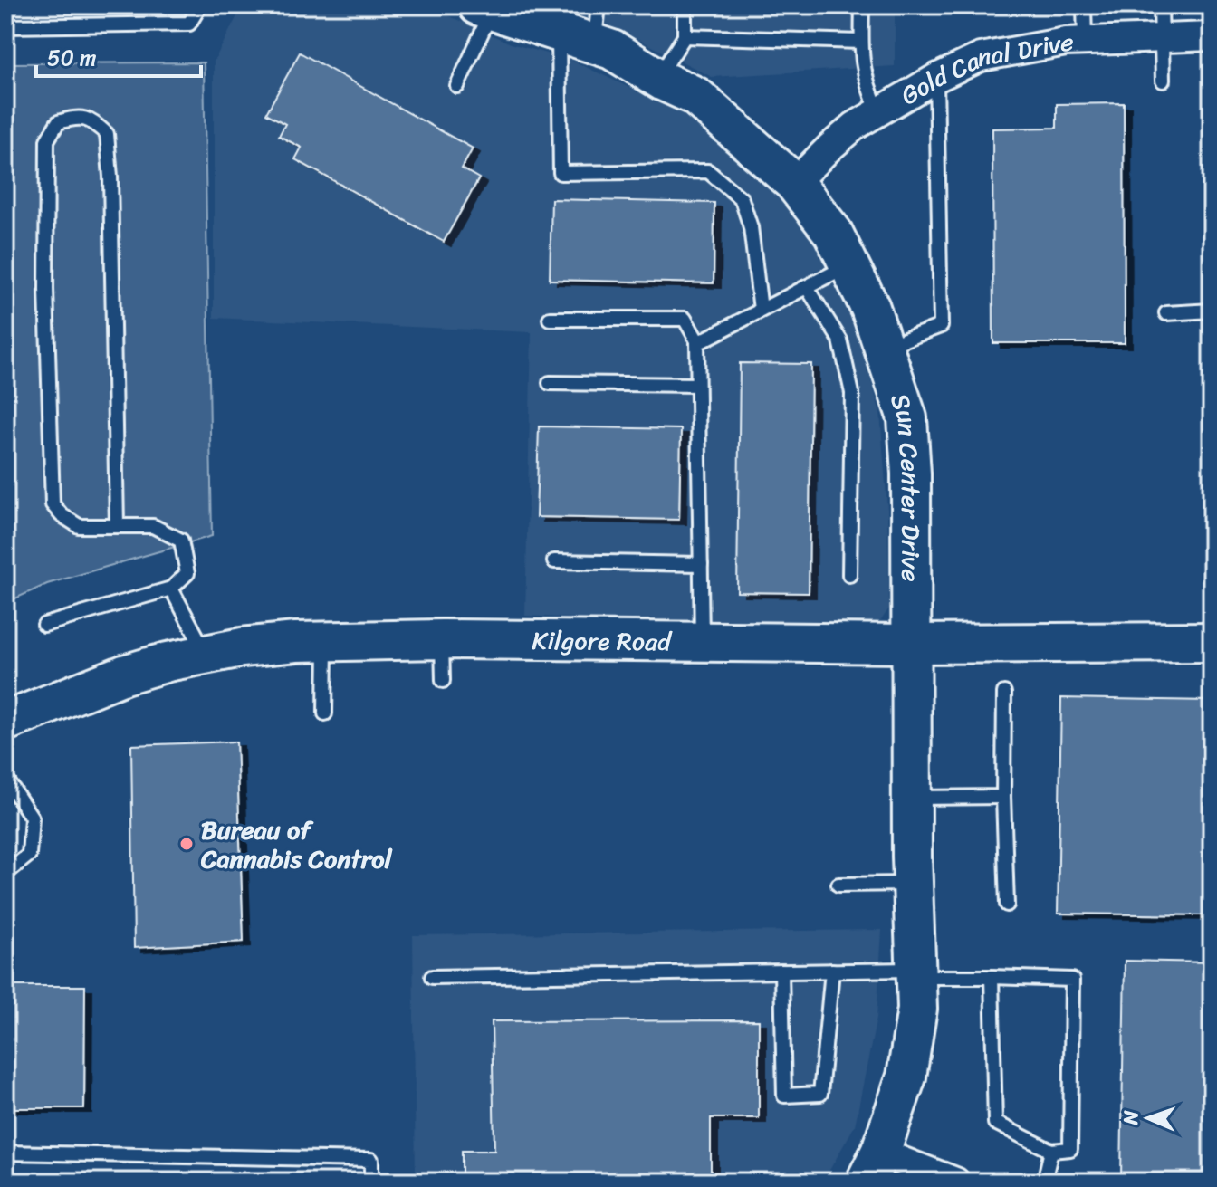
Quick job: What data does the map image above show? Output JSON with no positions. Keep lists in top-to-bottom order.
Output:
{
  "streets": {
    "street": ["Gold Canal Drive", "Sun Center Drive", "Kilgore Road"]
  },
  "crossings": [
    ["Gold Canal Drive", "Sun Center Drive"],
    ["Sun Center Drive", "Kilgore Road"]
  ],
  "places": ["Bureau of Cannabis Control"],
  "scale_bar": "50 m",
  "north": "left"
}
